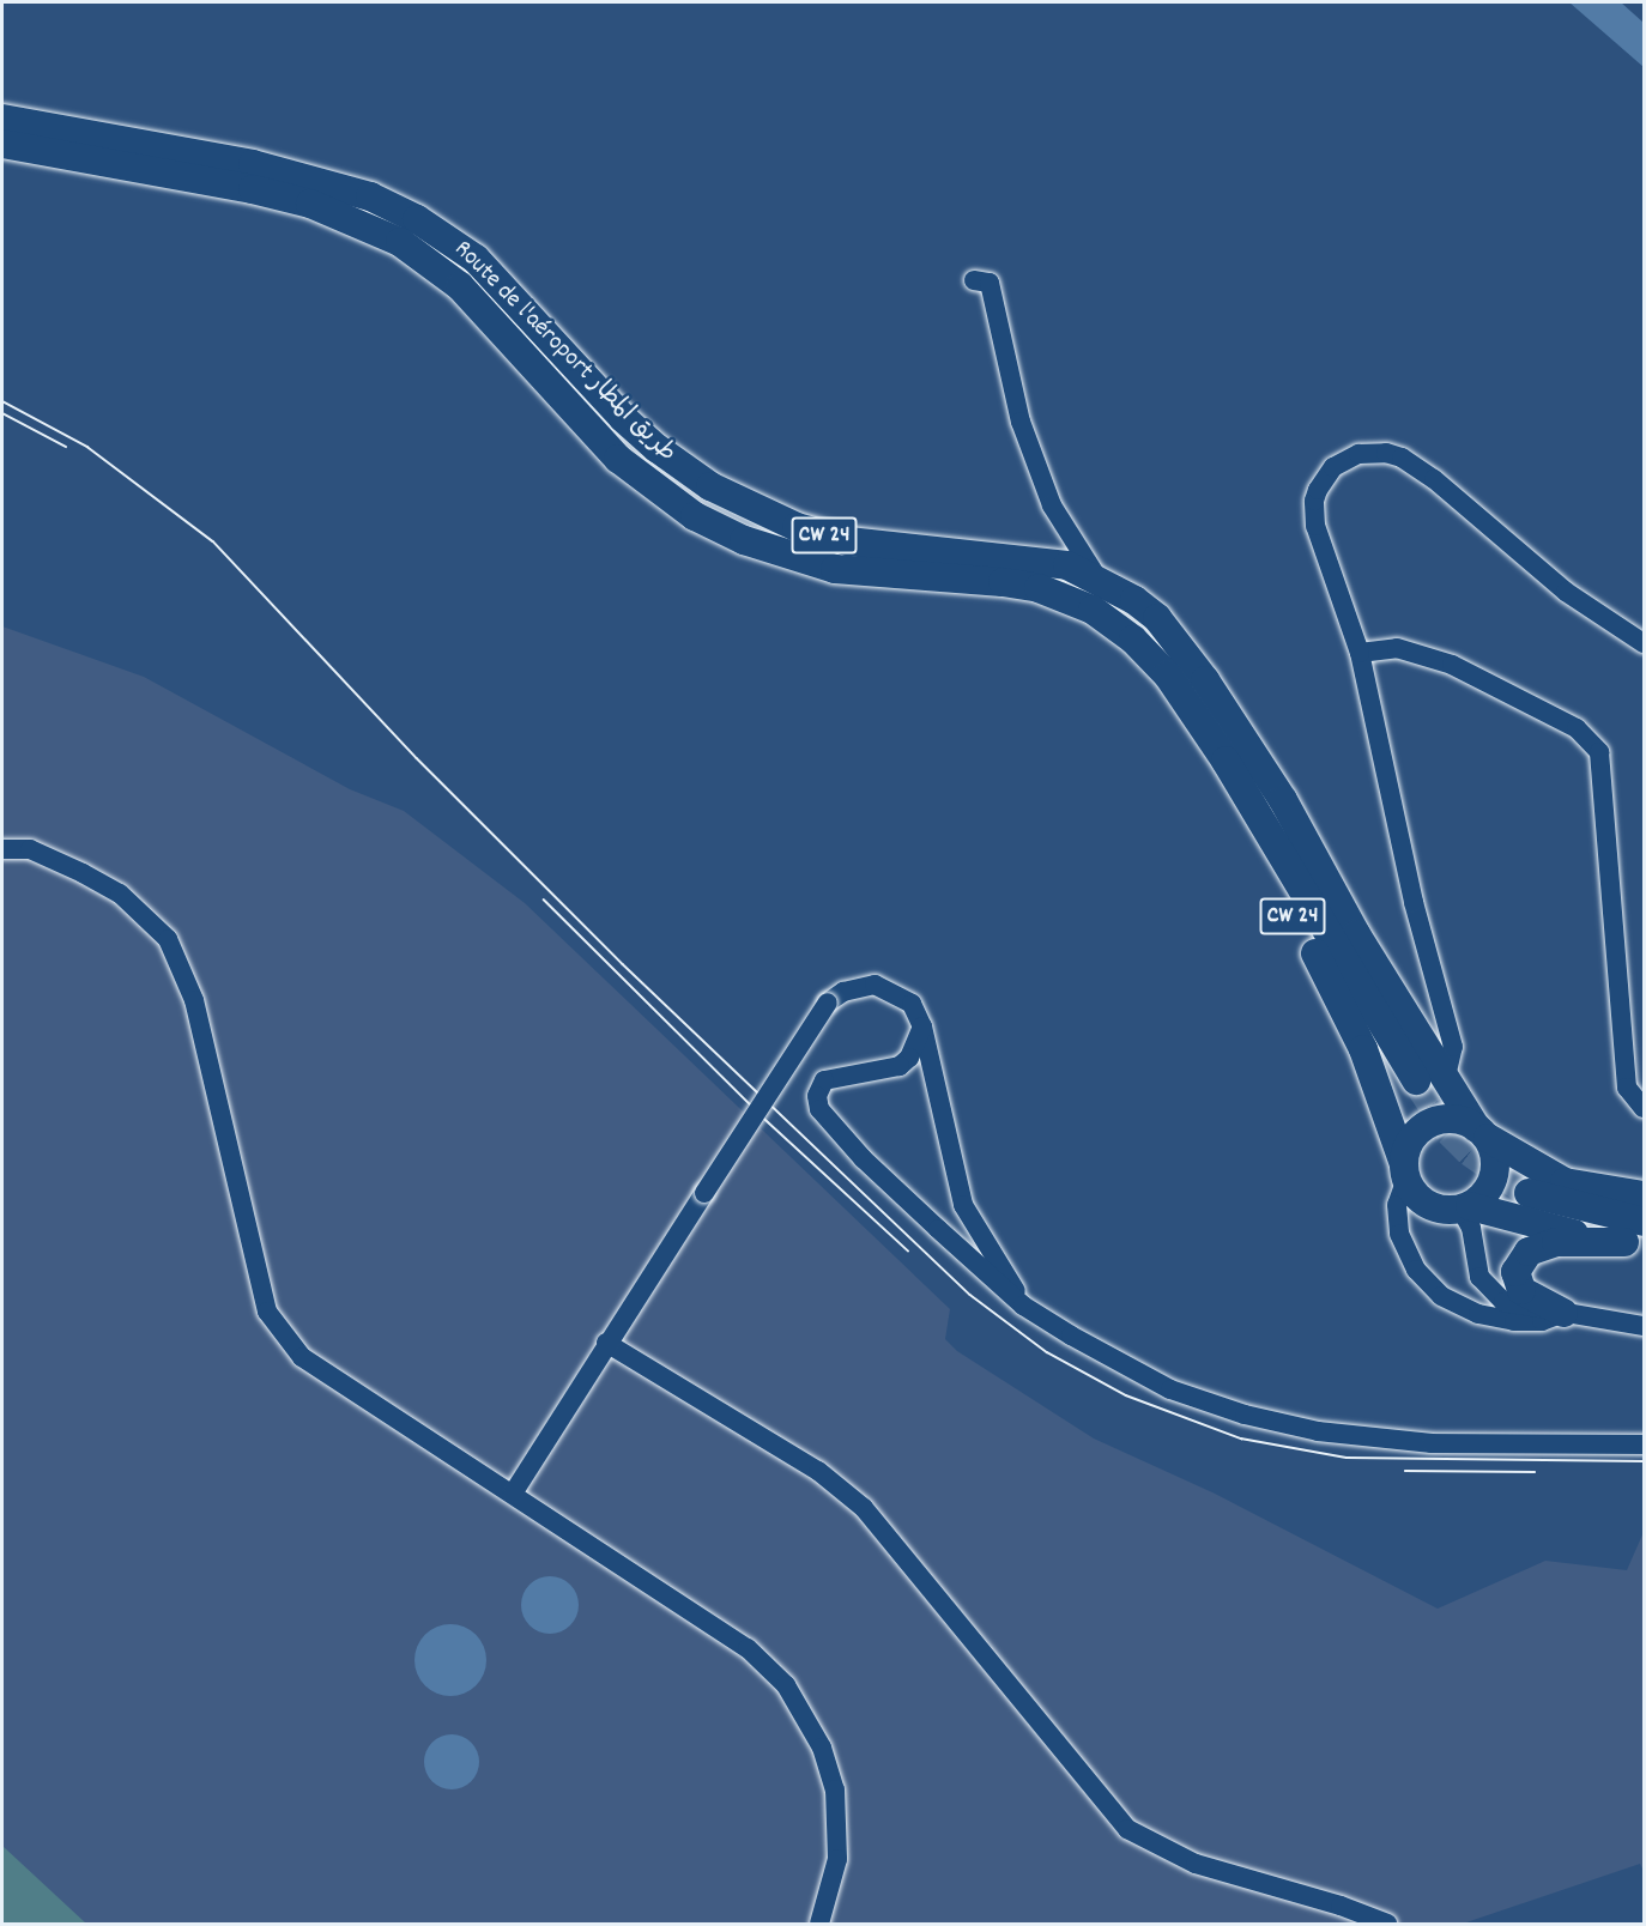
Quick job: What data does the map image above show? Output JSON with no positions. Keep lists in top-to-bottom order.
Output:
{
  "streets": {
    "highway": ["Route de l'aéroport طريق المطار", "CW 24"]
  },
  "crossings": [
    ["Route de l'aéroport طريق المطار", "CW 24"]
  ]
}
